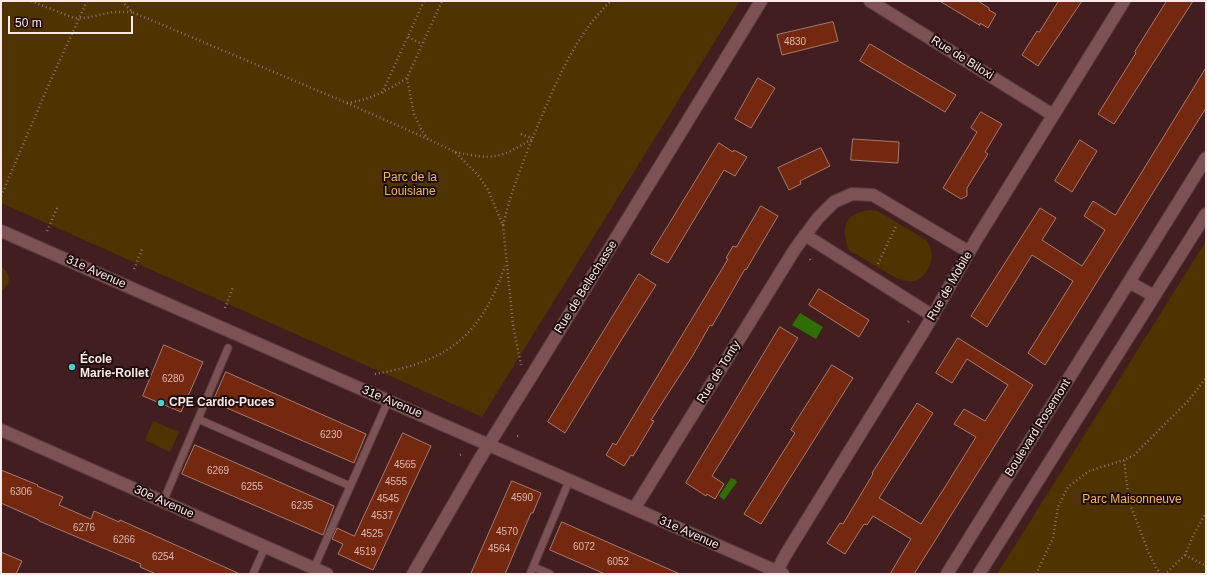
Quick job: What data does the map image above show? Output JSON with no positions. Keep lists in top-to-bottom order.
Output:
{
  "streets": {
    "street": [
      "Rue de Biloxi",
      "31e Avenue",
      "Rue de Mobile",
      "Rue de Bellechasse",
      "Rue de Tonty",
      "Boulevard Rosemont",
      "30e Avenue"
    ]
  },
  "crossings": [
    ["Rue de Biloxi", "Rue de Mobile"],
    ["31e Avenue", "Rue de Mobile"],
    ["31e Avenue", "Rue de Bellechasse"],
    ["31e Avenue", "Rue de Tonty"],
    ["Rue de Mobile", "Rue de Tonty"]
  ],
  "parks": ["Parc de la Louisiane", "Parc Maisonneuve"],
  "places": ["École Marie-Rollet", "CPE Cardio-Puces"],
  "house_numbers": [
    "4830",
    "6280",
    "6230",
    "4565",
    "6269",
    "4555",
    "6255",
    "6306",
    "4590",
    "4545",
    "6235",
    "4537",
    "6276",
    "4570",
    "4525",
    "6266",
    "6072",
    "4564",
    "4519",
    "6254",
    "6052"
  ],
  "scale_bar": "50 m"
}
